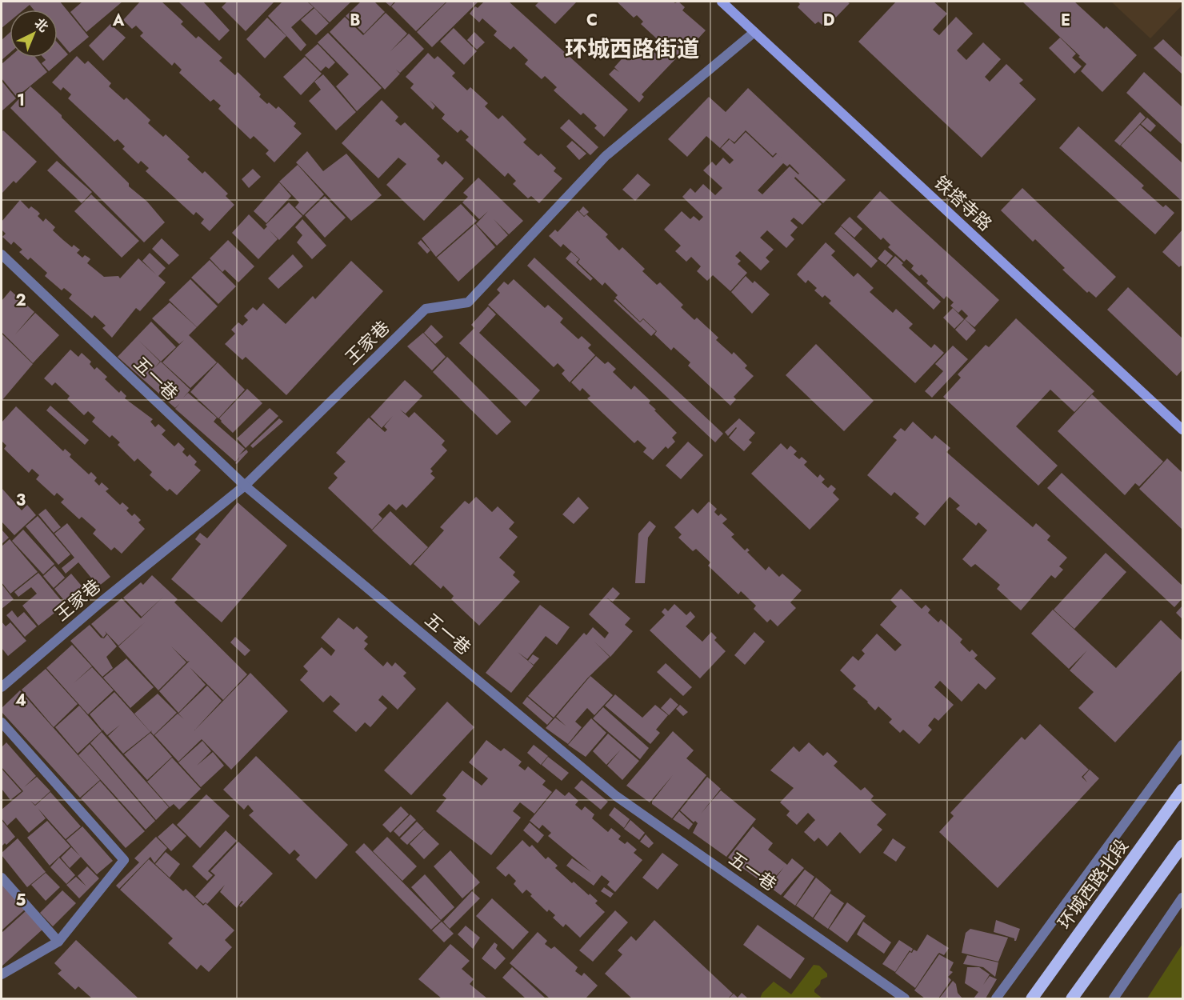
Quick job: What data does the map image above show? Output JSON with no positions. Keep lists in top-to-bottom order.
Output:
{
  "streets": {
    "main road": ["环城西路北段"],
    "street": ["铁塔寺路", "王家巷", "五一巷"]
  },
  "crossings": [
    ["铁塔寺路", "王家巷"],
    ["王家巷", "五一巷"]
  ],
  "districts": ["环城西路街道"],
  "north": "top right",
  "grid": {
    "columns": [
      "A",
      "B",
      "C",
      "D",
      "E"
    ],
    "rows": [
      "1",
      "2",
      "3",
      "4",
      "5"
    ]
  }
}
